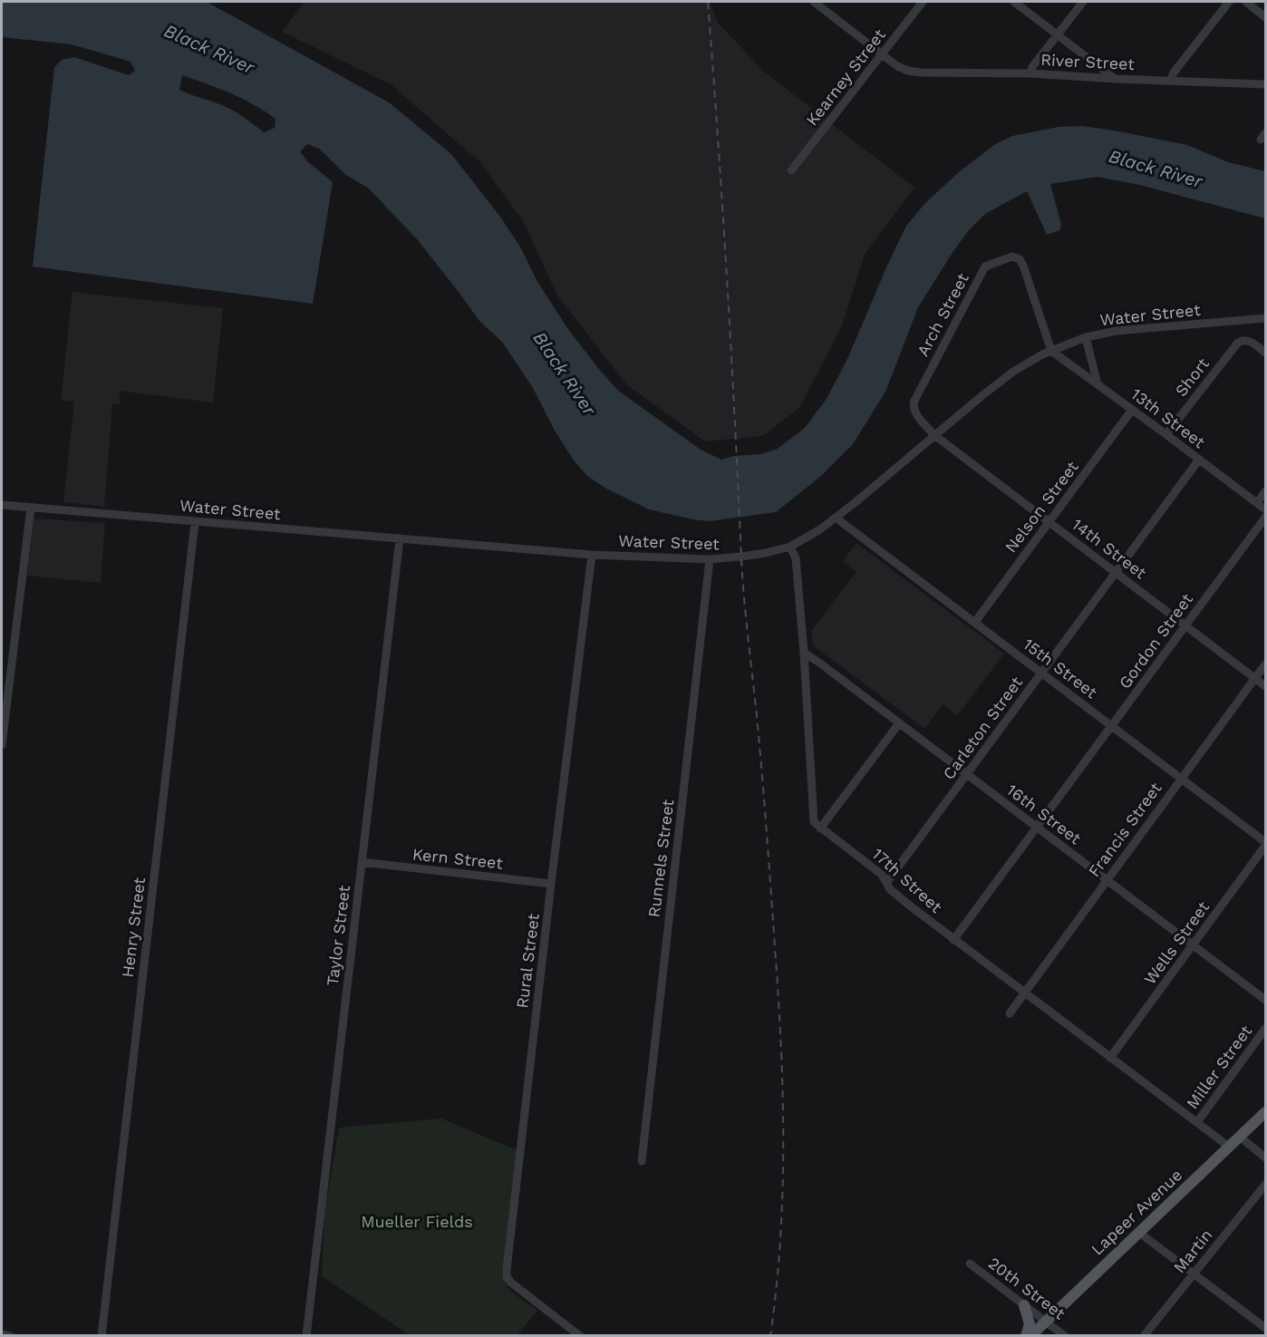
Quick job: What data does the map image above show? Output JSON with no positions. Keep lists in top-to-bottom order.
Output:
{
  "streets": {
    "main road": ["Lapeer Avenue"],
    "street": [
      "River Street",
      "Kearney Street",
      "Arch Street",
      "Water Street",
      "Short",
      "13th Street",
      "Nelson Street",
      "14th Street",
      "Gordon Street",
      "15th Street",
      "Carleton Street",
      "16th Street",
      "Francis Street",
      "Kern Street",
      "Runnels Street",
      "17th Street",
      "Henry Street",
      "Taylor Street",
      "Wells Street",
      "Rural Street",
      "Miller Street",
      "Martin",
      "20th Street"
    ]
  },
  "crossings": [
    ["River Street", "Kearney Street"],
    ["Arch Street", "Water Street"],
    ["Arch Street", "13th Street"],
    ["Arch Street", "14th Street"],
    ["Water Street", "13th Street"],
    ["Water Street", "14th Street"],
    ["Water Street", "15th Street"],
    ["Water Street", "Runnels Street"],
    ["Water Street", "Henry Street"],
    ["Water Street", "Taylor Street"],
    ["Water Street", "Rural Street"],
    ["Short", "13th Street"],
    ["13th Street", "Nelson Street"],
    ["13th Street", "Carleton Street"],
    ["Nelson Street", "14th Street"],
    ["Nelson Street", "15th Street"],
    ["14th Street", "Gordon Street"],
    ["14th Street", "Carleton Street"],
    ["14th Street", "Francis Street"],
    ["Gordon Street", "15th Street"],
    ["Gordon Street", "16th Street"],
    ["Gordon Street", "17th Street"],
    ["15th Street", "Carleton Street"],
    ["15th Street", "Francis Street"],
    ["15th Street", "Wells Street"],
    ["Carleton Street", "16th Street"],
    ["Carleton Street", "17th Street"],
    ["16th Street", "Francis Street"],
    ["16th Street", "Wells Street"],
    ["Francis Street", "17th Street"],
    ["Kern Street", "Taylor Street"],
    ["Kern Street", "Rural Street"],
    ["17th Street", "Wells Street"],
    ["17th Street", "Miller Street"],
    ["17th Street", "Lapeer Avenue"],
    ["Lapeer Avenue", "20th Street"]
  ],
  "water": ["Black River"],
  "parks": ["Mueller Fields"]
}
